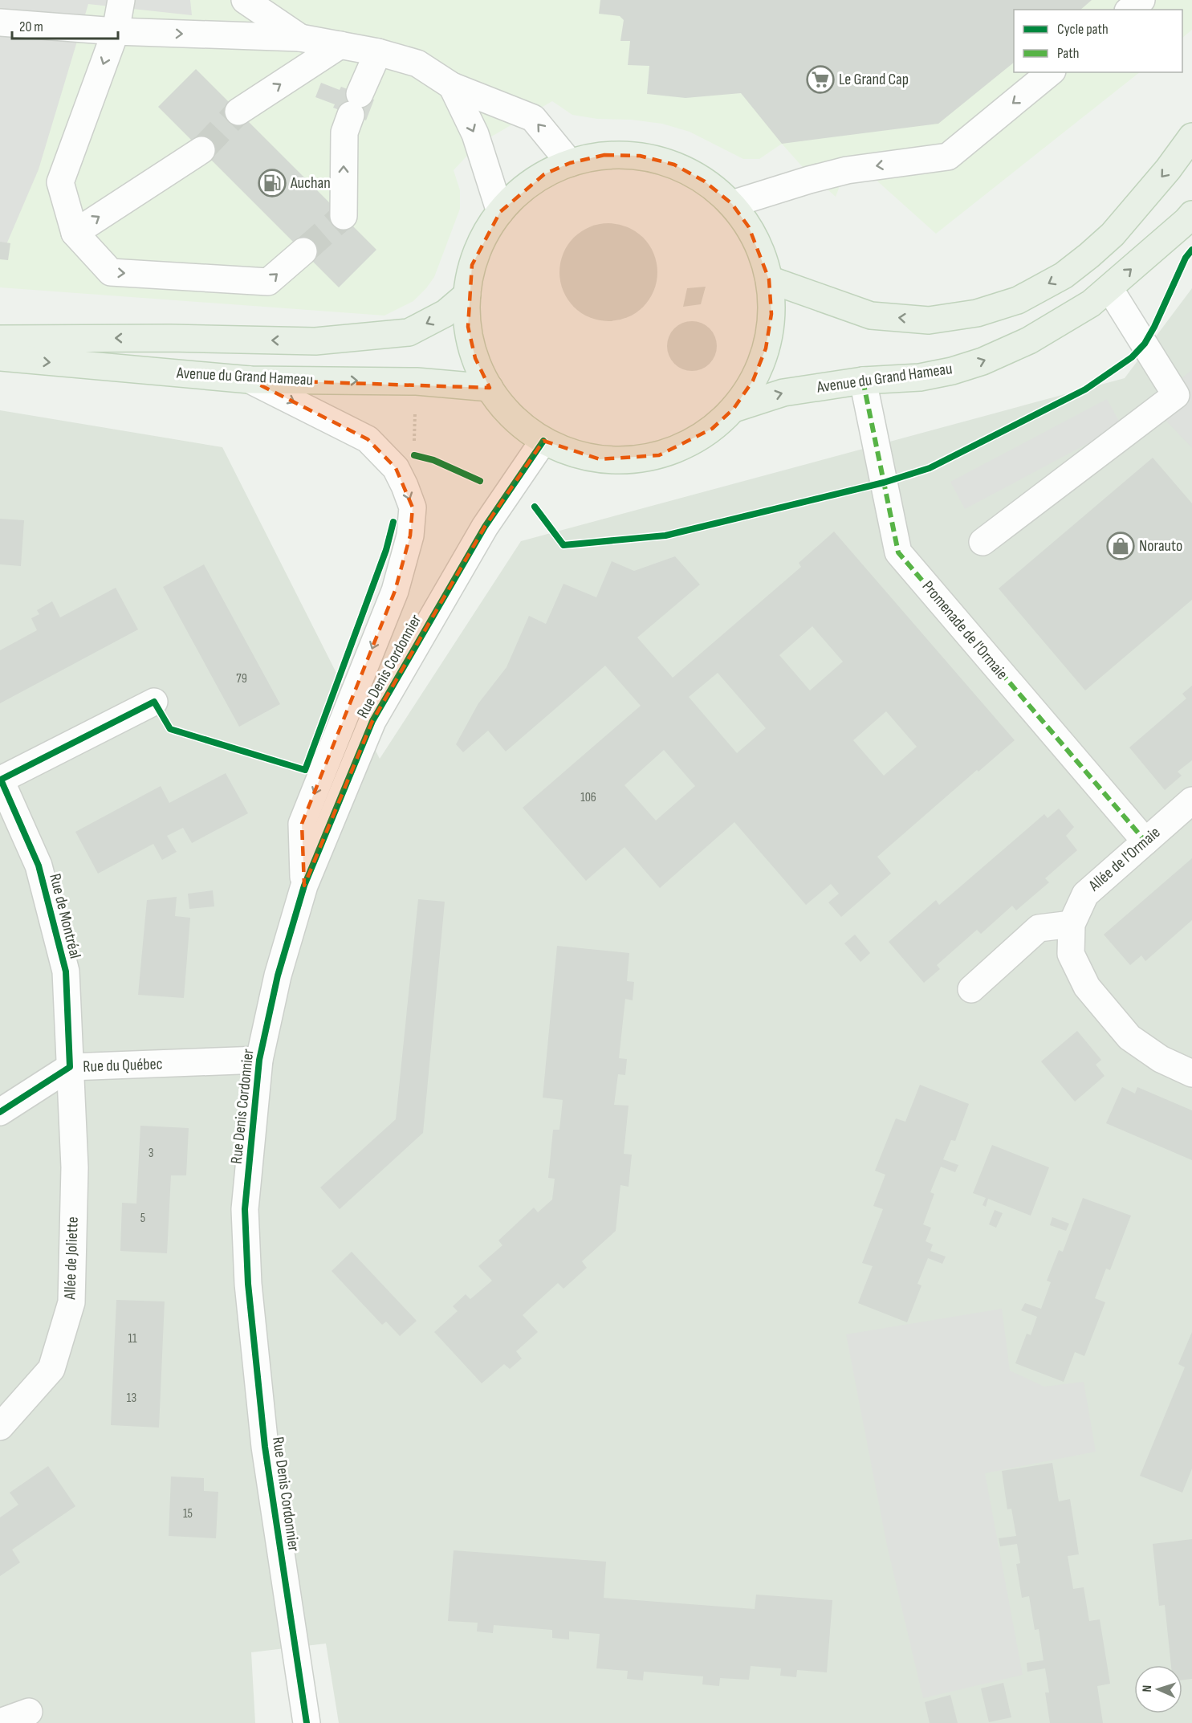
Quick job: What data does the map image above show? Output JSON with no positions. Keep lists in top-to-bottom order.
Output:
{
  "streets": {
    "main road": ["Avenue du Grand Hameau"],
    "street": [
      "Promenade de l'Ormaie",
      "Rue Denis Cordonnier",
      "Allée de l'Ormaie",
      "Rue de Montréal",
      "Rue du Québec",
      "Allée de Joliette"
    ]
  },
  "crossings": [
    ["Avenue du Grand Hameau", "Promenade de l'Ormaie"],
    ["Avenue du Grand Hameau", "Rue Denis Cordonnier"],
    ["Promenade de l'Ormaie", "Allée de l'Ormaie"],
    ["Rue Denis Cordonnier", "Rue du Québec"],
    ["Rue de Montréal", "Rue du Québec"],
    ["Rue de Montréal", "Allée de Joliette"],
    ["Rue du Québec", "Allée de Joliette"]
  ],
  "places": {
    "supermarket": ["Le Grand Cap"],
    "fuel station": ["Auchan"],
    "shop": ["Norauto"]
  },
  "house_numbers": [
    "79",
    "106",
    "3",
    "5",
    "11",
    "13",
    "15"
  ],
  "legend": ["Cycle path", "Path"],
  "scale_bar": "20 m",
  "north": "left"
}
